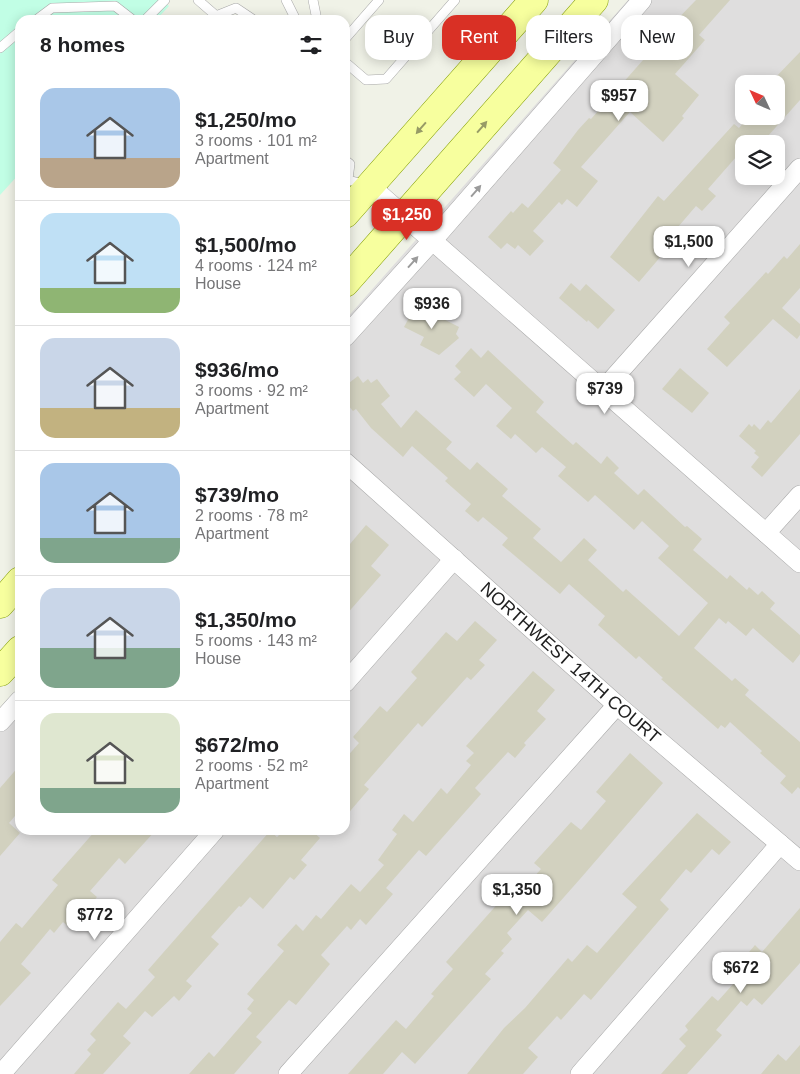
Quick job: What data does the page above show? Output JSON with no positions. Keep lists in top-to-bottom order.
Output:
{
  "streets": {
    "street": ["NORTHWEST 14TH COURT"]
  },
  "north": "top left",
  "page": {
    "chip": [
      "Buy",
      "Rent",
      "Filters",
      "New"
    ],
    "heading": "8 homes",
    "list": [
      {
        "name": "$1,250/mo",
        "note": "3 rooms · 101 m² · Apartment"
      },
      {
        "name": "$1,500/mo",
        "note": "4 rooms · 124 m² · House"
      },
      {
        "name": "$936/mo",
        "note": "3 rooms · 92 m² · Apartment"
      },
      {
        "name": "$739/mo",
        "note": "2 rooms · 78 m² · Apartment"
      },
      {
        "name": "$1,350/mo",
        "note": "5 rooms · 143 m² · House"
      },
      {
        "name": "$672/mo",
        "note": "2 rooms · 52 m² · Apartment"
      }
    ],
    "price": [
      "$957",
      "$1,250",
      "$1,500",
      "$936",
      "$739",
      "$1,350",
      "$772",
      "$672"
    ]
  }
}
